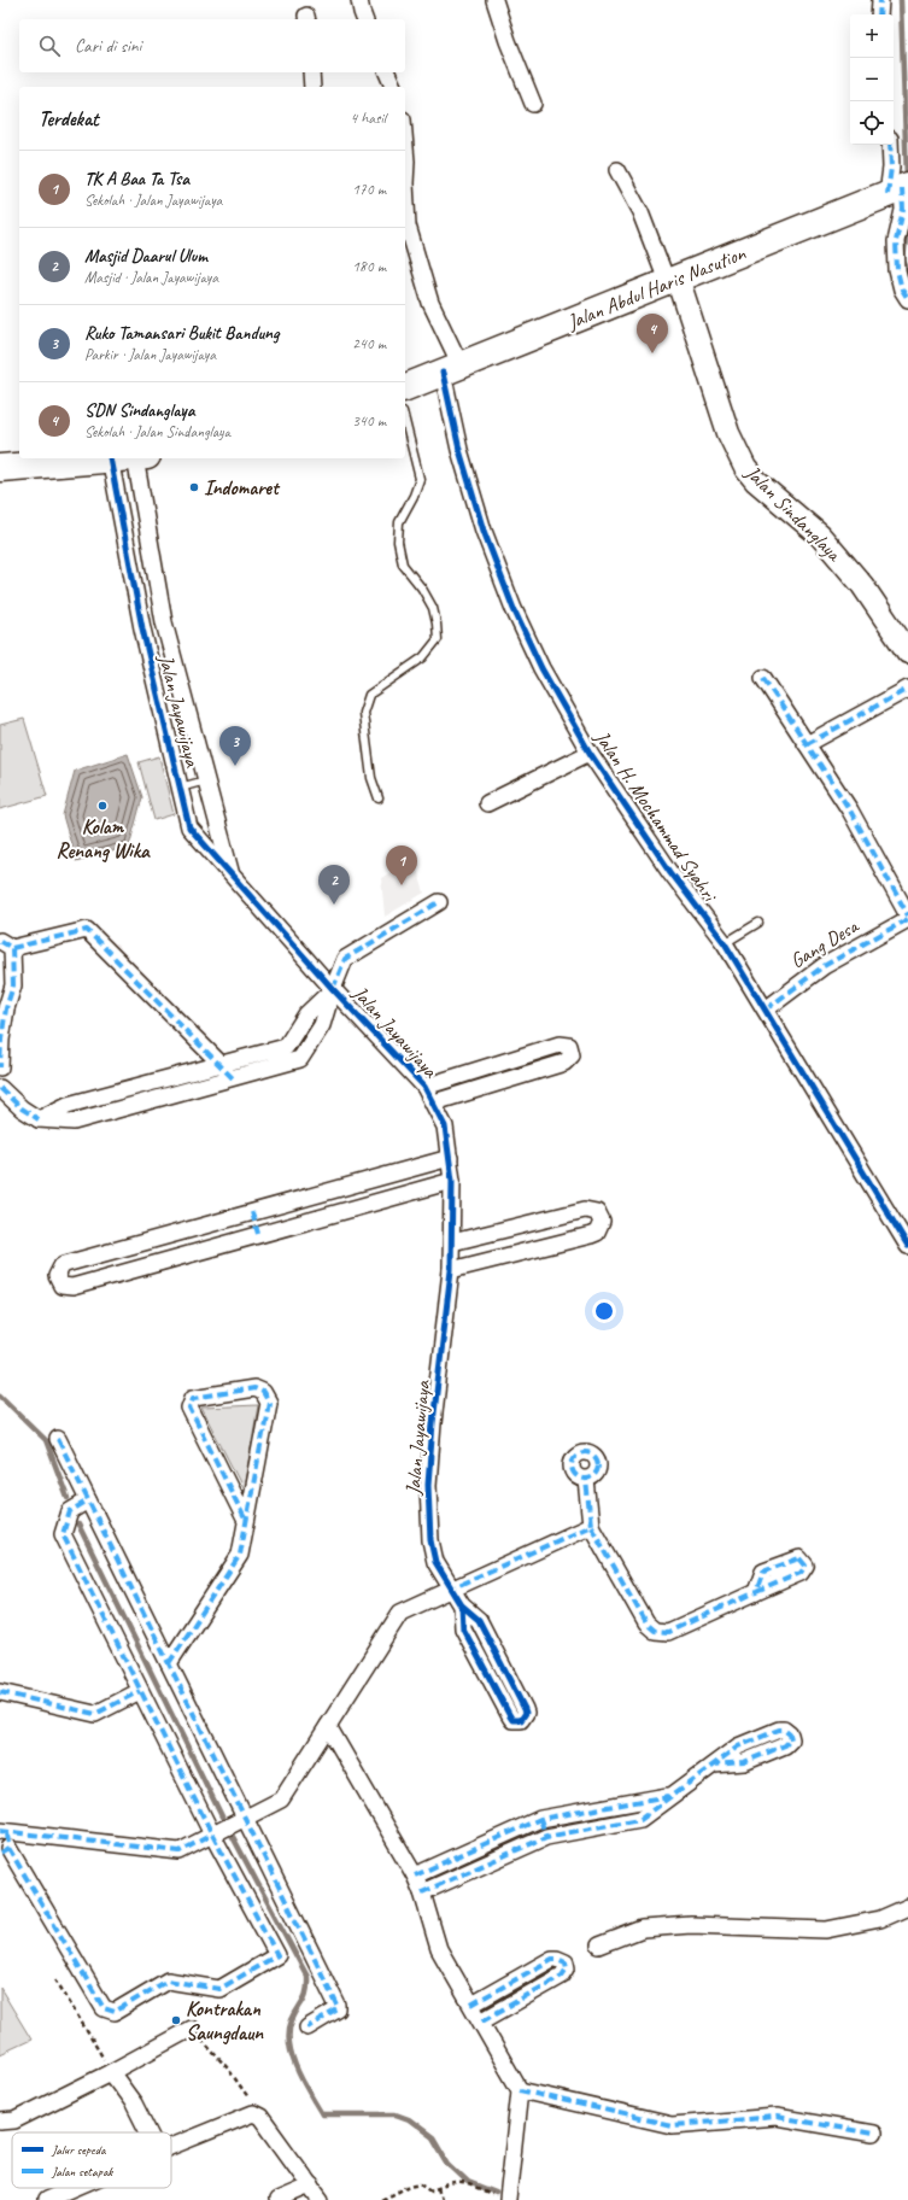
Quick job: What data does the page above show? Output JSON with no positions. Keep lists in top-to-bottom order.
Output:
{
  "streets": {
    "highway": ["Jalan Abdul Haris Nasution"],
    "street": [
      "Jalan Sindanglaya",
      "Jalan Jayawijaya",
      "Jalan H. Mochammad Syahri",
      "Gang Desa"
    ]
  },
  "crossings": [
    ["Jalan Abdul Haris Nasution", "Jalan Sindanglaya"],
    ["Jalan Abdul Haris Nasution", "Jalan H. Mochammad Syahri"],
    ["Jalan H. Mochammad Syahri", "Gang Desa"]
  ],
  "places": ["Indomaret", "Kolam Renang Wika", "Kontrakan Saungdaun"],
  "legend": ["Jalur sepeda", "Jalan setapak"],
  "page": {
    "map_buttons": ["+", "−"],
    "search": "Cari di sini",
    "heading": ["Terdekat", "4 hasil"],
    "list": [
      {
        "mark": "1",
        "name": "TK A Baa Ta Tsa",
        "note": "Sekolah · Jalan Jayawijaya",
        "value": "170 m"
      },
      {
        "mark": "2",
        "name": "Masjid Daarul Ulum",
        "note": "Masjid · Jalan Jayawijaya",
        "value": "180 m"
      },
      {
        "mark": "3",
        "name": "Ruko Tamansari Bukit Bandung",
        "note": "Parkir · Jalan Jayawijaya",
        "value": "240 m"
      },
      {
        "mark": "4",
        "name": "SDN Sindanglaya",
        "note": "Sekolah · Jalan Sindanglaya",
        "value": "340 m"
      }
    ],
    "pins": [
      "4",
      "3",
      "1",
      "2"
    ]
  }
}
